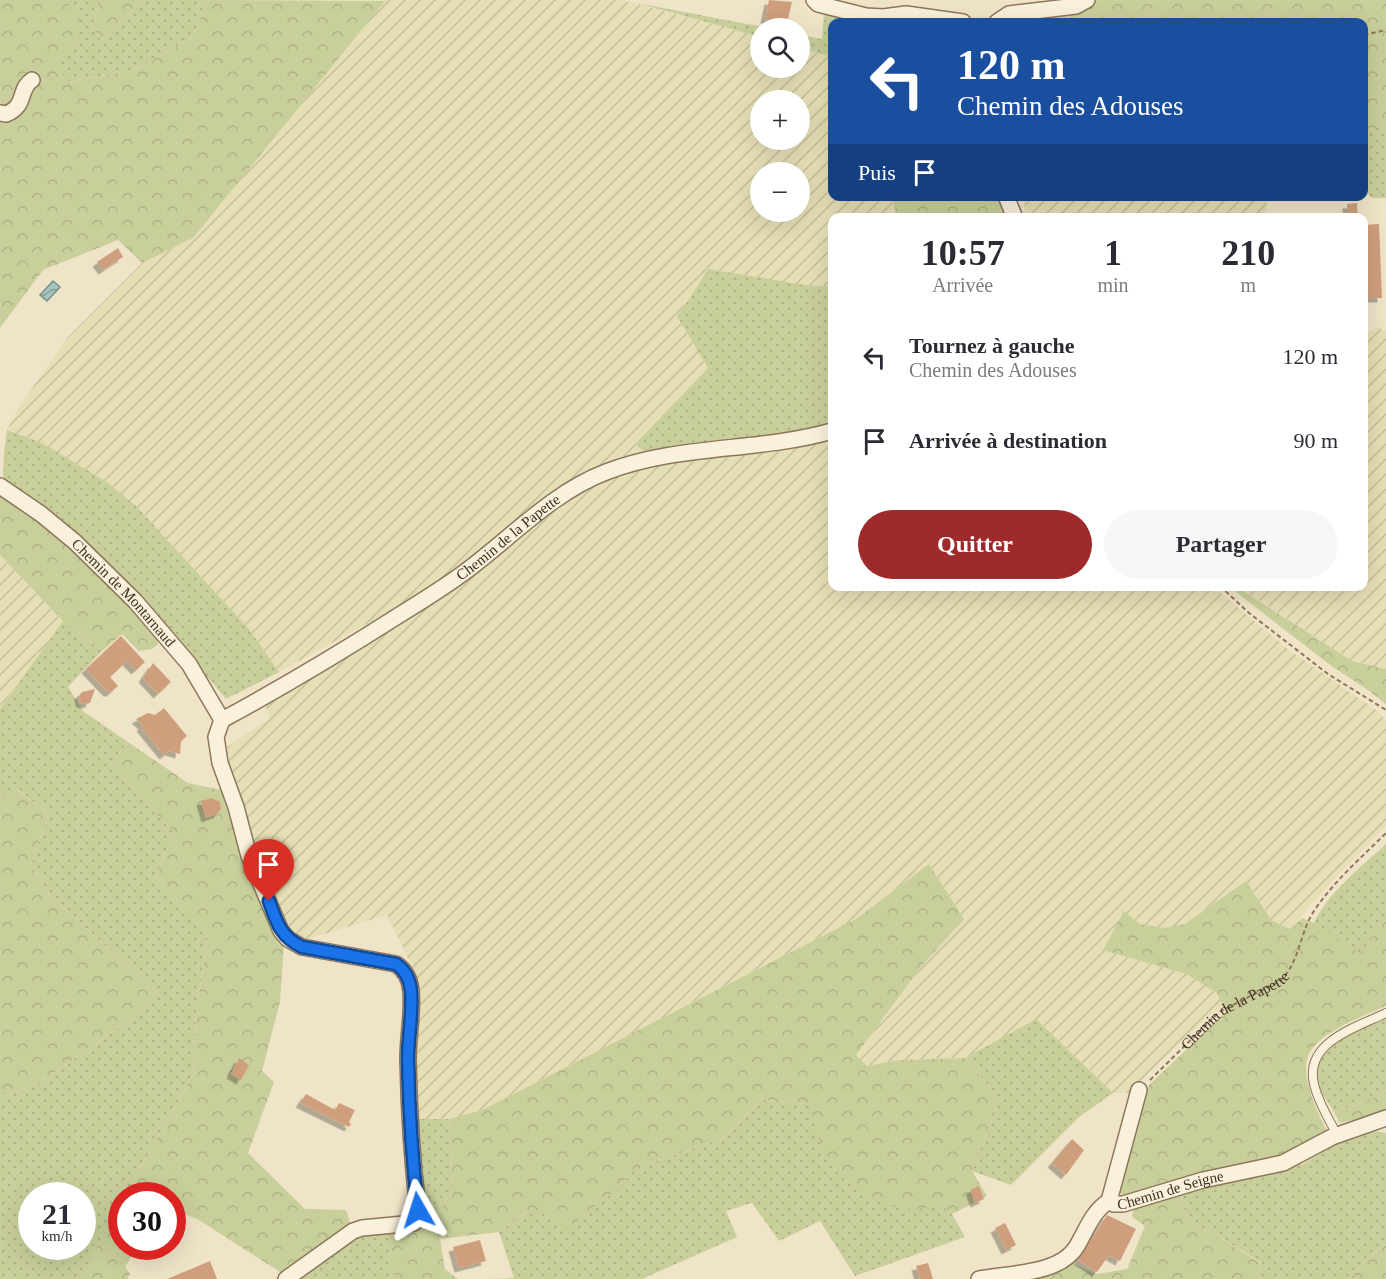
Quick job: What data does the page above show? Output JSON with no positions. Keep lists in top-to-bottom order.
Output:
{
  "streets": {
    "street": ["Chemin de la Papette", "Chemin de Montarnaud", "Chemin de Seigne"]
  },
  "crossings": [
    ["Chemin de la Papette", "Chemin de Montarnaud"]
  ],
  "page": {
    "map_buttons": ["+", "−"],
    "turn": ["120 m", "Chemin des Adouses"],
    "then": "Puis",
    "eta": [
      "10:57",
      "Arrivée",
      "1",
      "min",
      "210",
      "m"
    ],
    "list": [
      {
        "name": "Tournez à gauche",
        "note": "Chemin des Adouses",
        "value": "120 m"
      },
      {
        "name": "Arrivée à destination",
        "value": "90 m"
      }
    ],
    "buttons": ["Quitter", "Partager"],
    "speed": "21 km/h",
    "limit": "30"
  }
}
